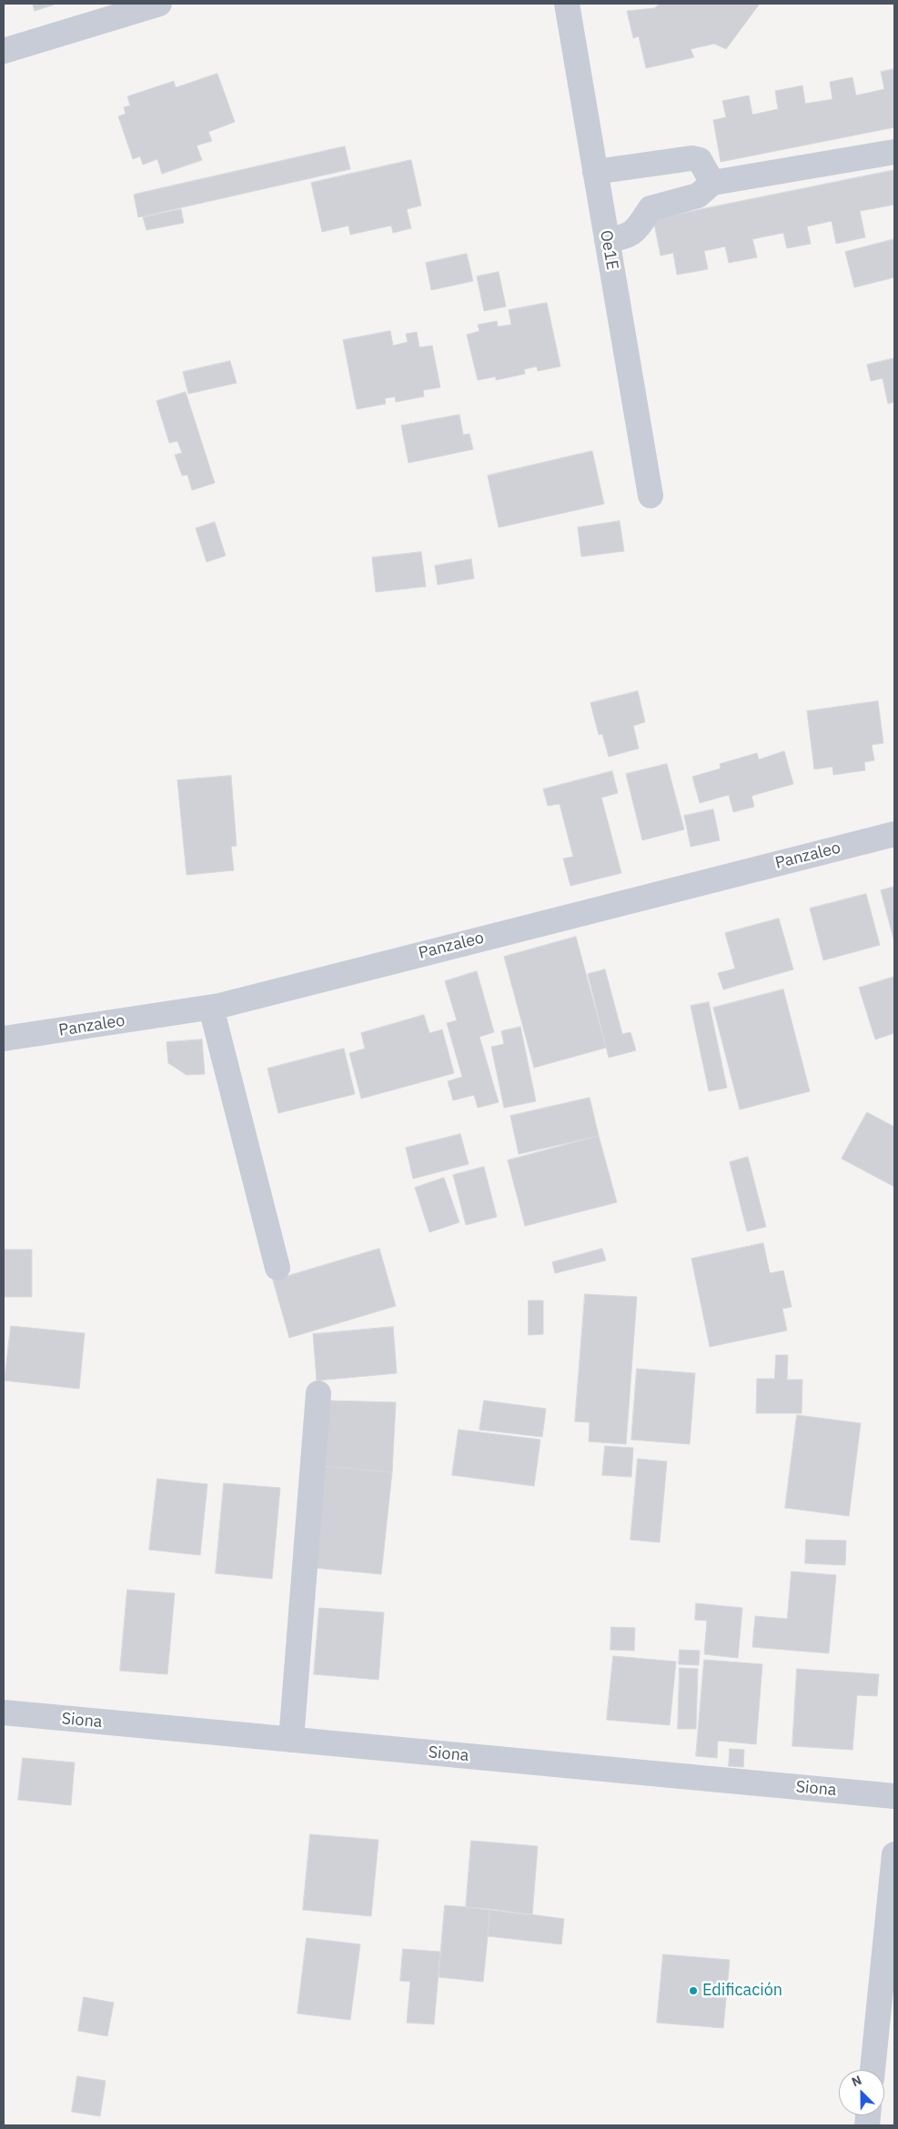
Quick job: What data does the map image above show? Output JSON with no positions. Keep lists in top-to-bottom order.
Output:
{
  "streets": {
    "street": ["Oe1E", "Panzaleo", "Siona"]
  },
  "places": ["Edificación"],
  "north": "top left"
}
